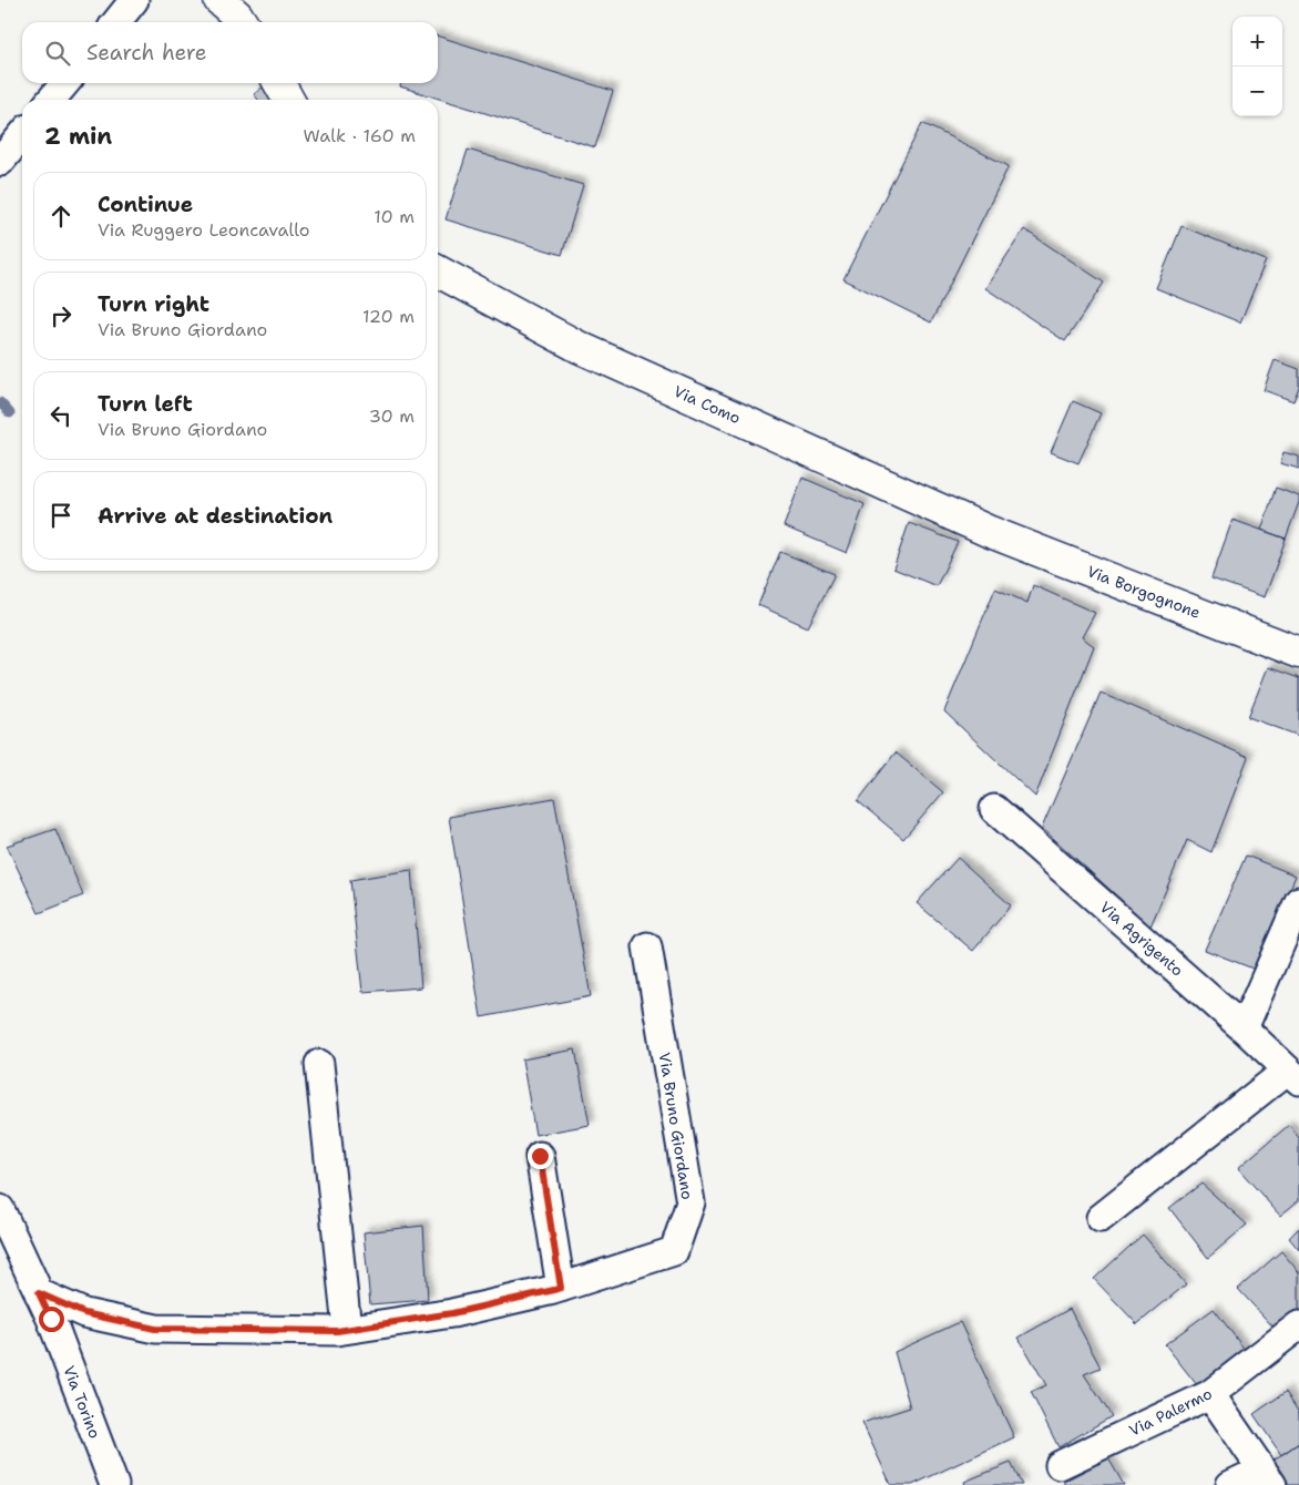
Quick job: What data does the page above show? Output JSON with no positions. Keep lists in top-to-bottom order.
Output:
{
  "streets": {
    "street": [
      "Via Como",
      "Via Borgognone",
      "Via Agrigento",
      "Via Bruno Giordano",
      "Via Torino",
      "Via Palermo"
    ]
  },
  "crossings": [
    ["Via Como", "Via Borgognone"],
    ["Via Bruno Giordano", "Via Torino"]
  ],
  "page": {
    "map_buttons": ["+", "−"],
    "search": "Search here",
    "heading": ["2 min", "Walk · 160 m"],
    "list": [
      ["Continue", "Via Ruggero Leoncavallo", "10 m"],
      ["Turn right", "Via Bruno Giordano", "120 m"],
      ["Turn left", "Via Bruno Giordano", "30 m"],
      "Arrive at destination"
    ]
  }
}
